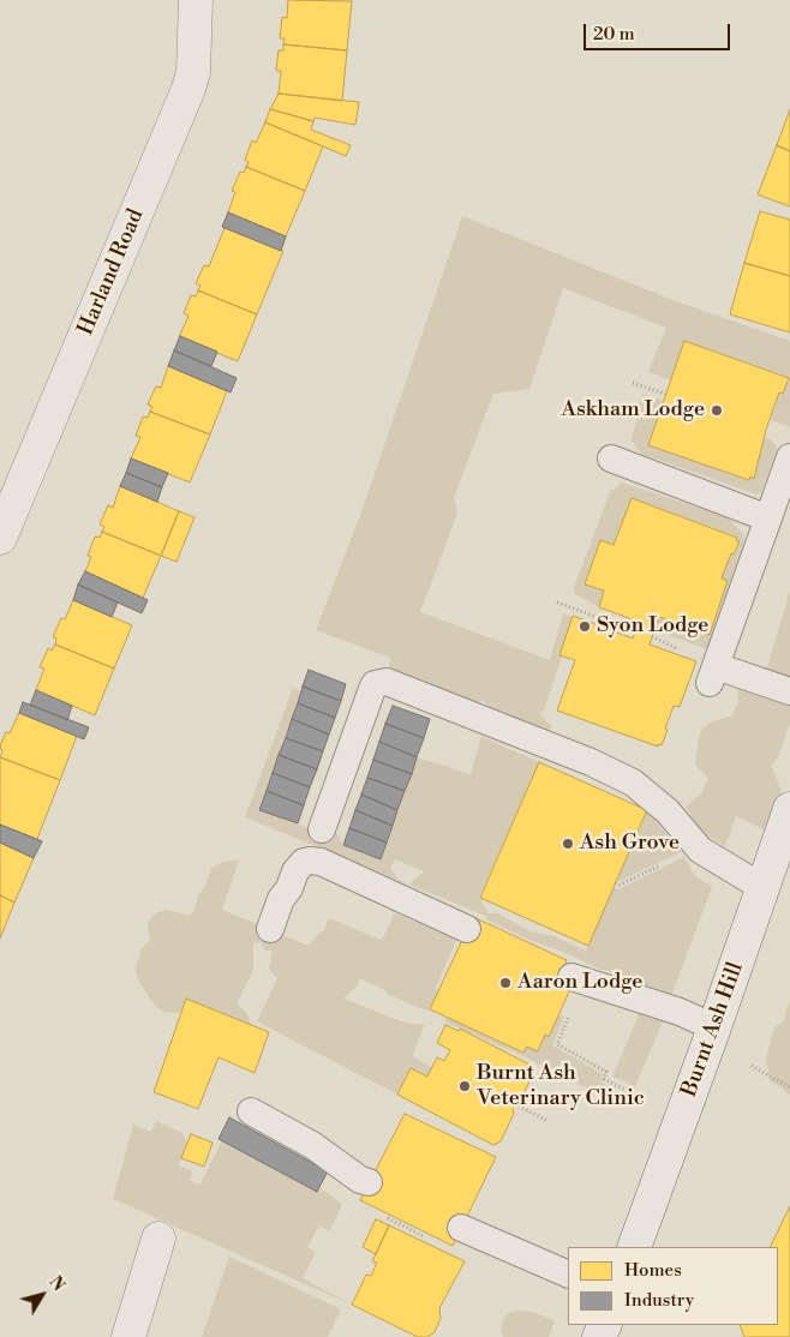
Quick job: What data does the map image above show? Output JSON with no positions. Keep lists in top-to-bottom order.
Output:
{
  "streets": {
    "street": ["Harland Road", "Burnt Ash Hill"]
  },
  "places": [
    "Askham Lodge",
    "Syon Lodge",
    "Ash Grove",
    "Aaron Lodge",
    "Burnt Ash Veterinary Clinic"
  ],
  "legend": ["Homes", "Industry"],
  "scale_bar": "20 m",
  "north": "top right"
}
